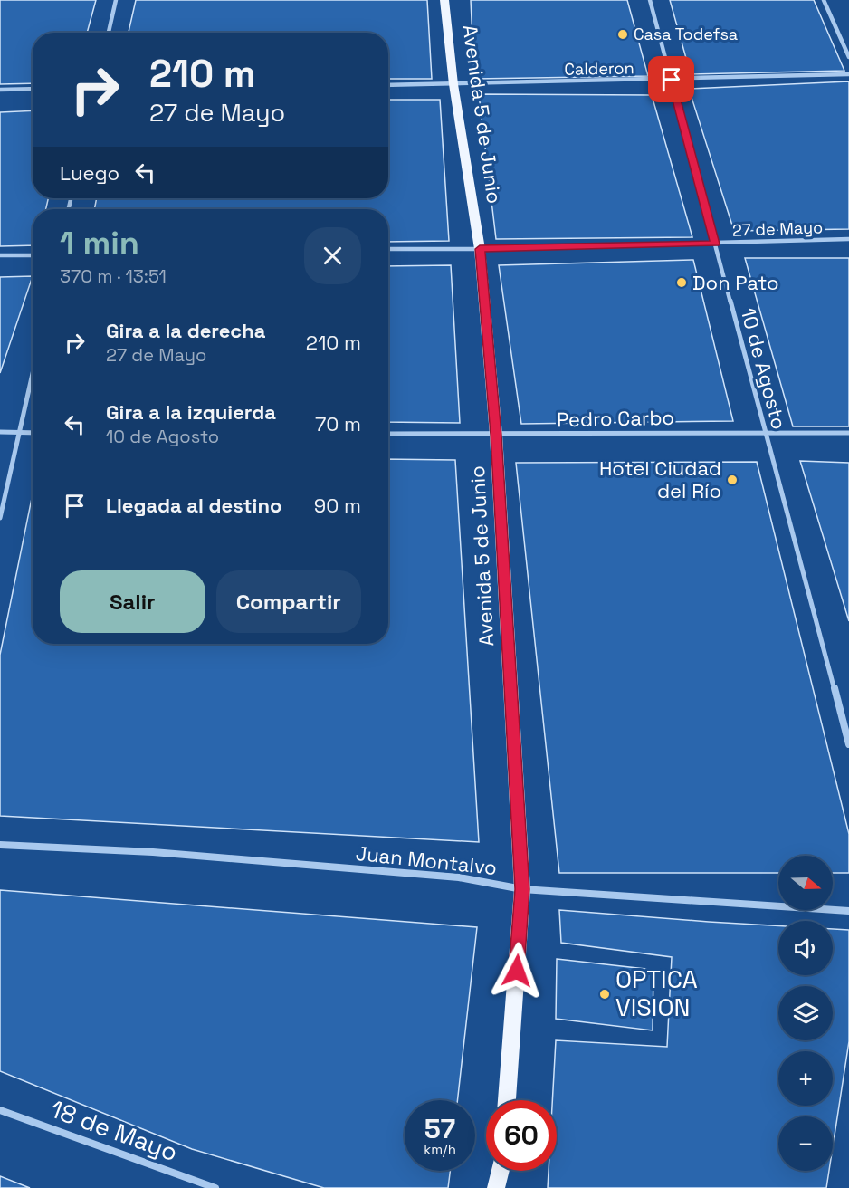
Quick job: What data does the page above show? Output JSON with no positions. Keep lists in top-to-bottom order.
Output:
{
  "streets": {
    "main road": ["Avenida 5 de Junio"],
    "street": [
      "Calderon",
      "27 de Mayo",
      "10 de Agosto",
      "Pedro Carbo",
      "Juan Montalvo",
      "18 de Mayo"
    ]
  },
  "crossings": [
    ["Calderon", "Avenida 5 de Junio"],
    ["Calderon", "10 de Agosto"],
    ["Avenida 5 de Junio", "27 de Mayo"],
    ["Avenida 5 de Junio", "Pedro Carbo"],
    ["Avenida 5 de Junio", "Juan Montalvo"],
    ["27 de Mayo", "10 de Agosto"],
    ["10 de Agosto", "Pedro Carbo"]
  ],
  "places": [
    "Casa Todefsa",
    "Don Pato",
    "Hotel Ciudad del Río",
    "OPTICA VISION"
  ],
  "north": "right",
  "page": {
    "turn": ["210 m", "27 de Mayo"],
    "then": "Luego",
    "heading": ["1 min", "370 m · 13:51"],
    "list": [
      {
        "name": "Gira a la derecha",
        "note": "27 de Mayo",
        "value": "210 m"
      },
      {
        "name": "Gira a la izquierda",
        "note": "10 de Agosto",
        "value": "70 m"
      },
      {
        "name": "Llegada al destino",
        "value": "90 m"
      }
    ],
    "buttons": ["Salir", "Compartir"],
    "map_buttons": ["+", "−"],
    "speed": "57 km/h",
    "limit": "60"
  }
}
